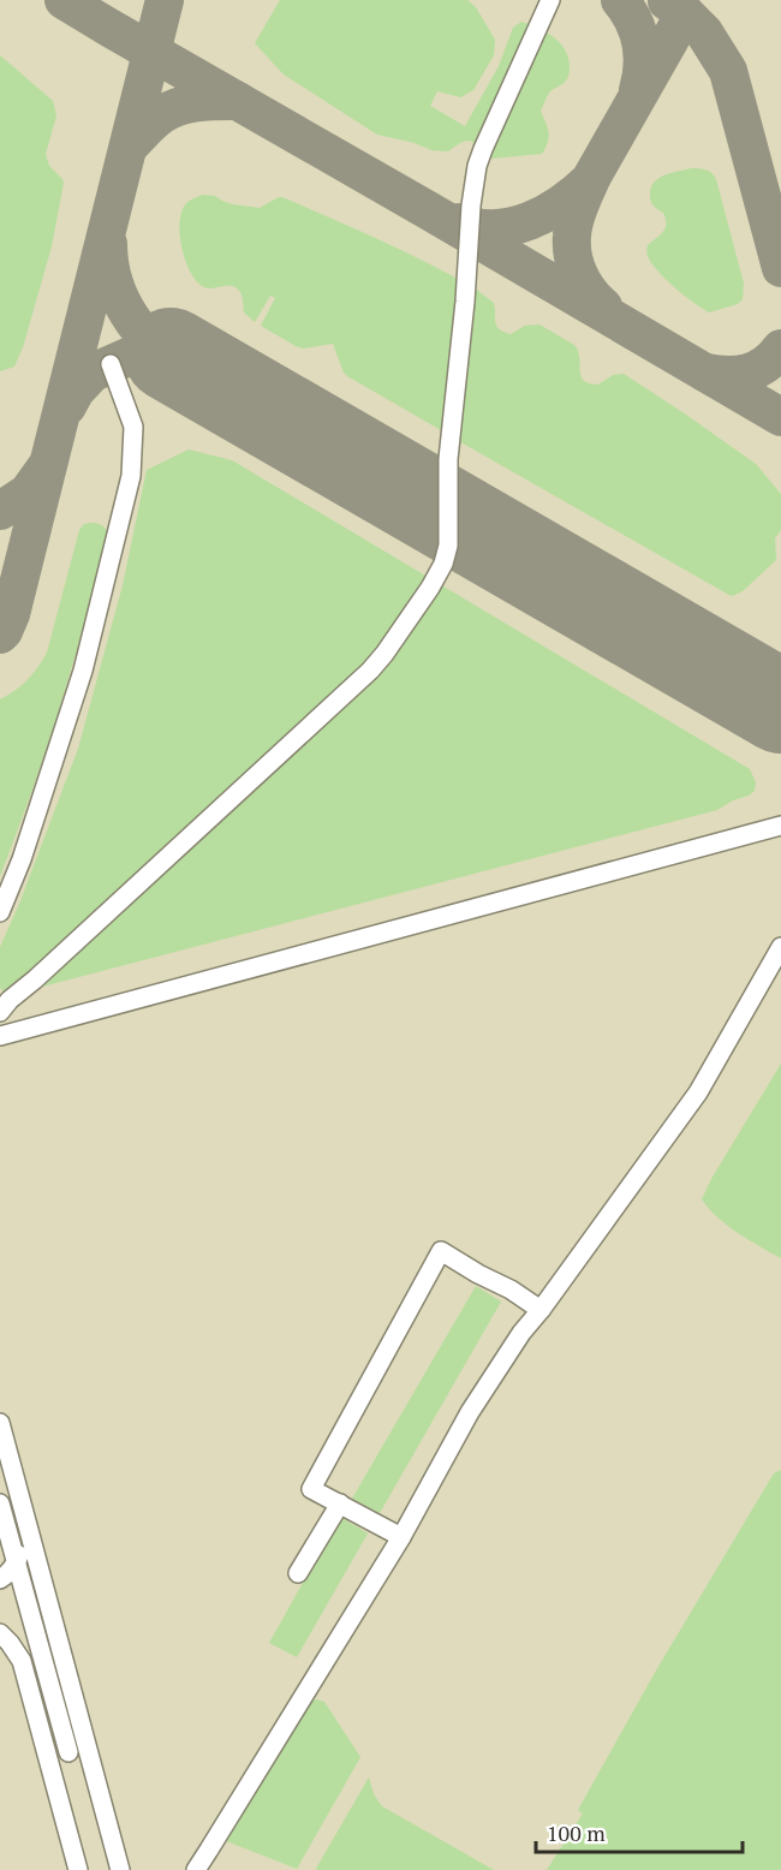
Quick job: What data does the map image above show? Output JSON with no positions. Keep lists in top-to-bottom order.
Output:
{
  "scale_bar": "100 m"
}
